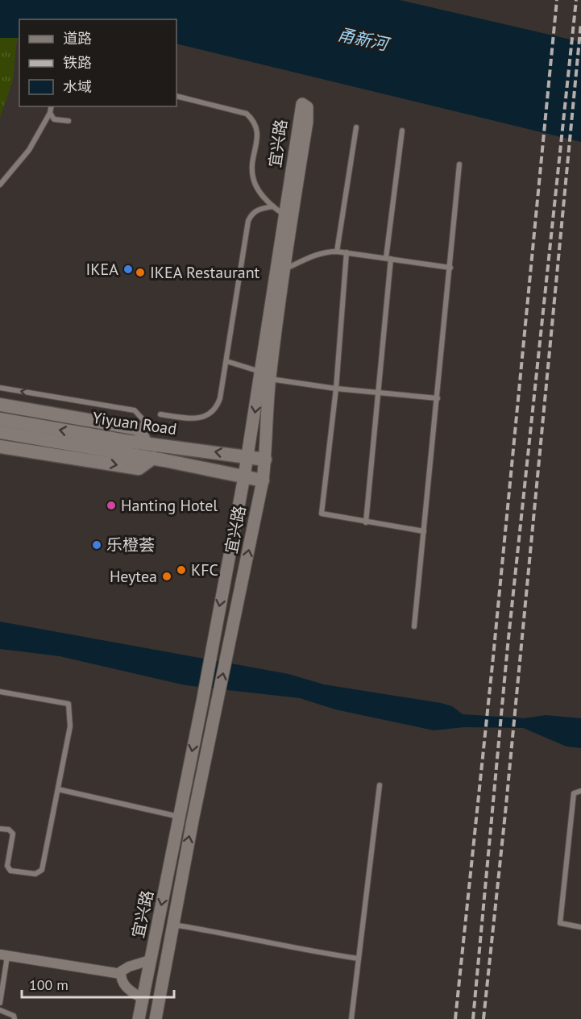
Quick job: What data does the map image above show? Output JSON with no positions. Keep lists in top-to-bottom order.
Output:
{
  "streets": {
    "main road": ["Yiyuan Road"],
    "street": ["宜兴路"]
  },
  "crossings": [
    ["宜兴路", "Yiyuan Road"]
  ],
  "water": ["甬新河"],
  "places": [
    "IKEA",
    "IKEA Restaurant",
    "Hanting Hotel",
    "乐橙荟",
    "KFC",
    "Heytea"
  ],
  "legend": ["道路", "铁路", "水域"],
  "scale_bar": "100 m"
}
